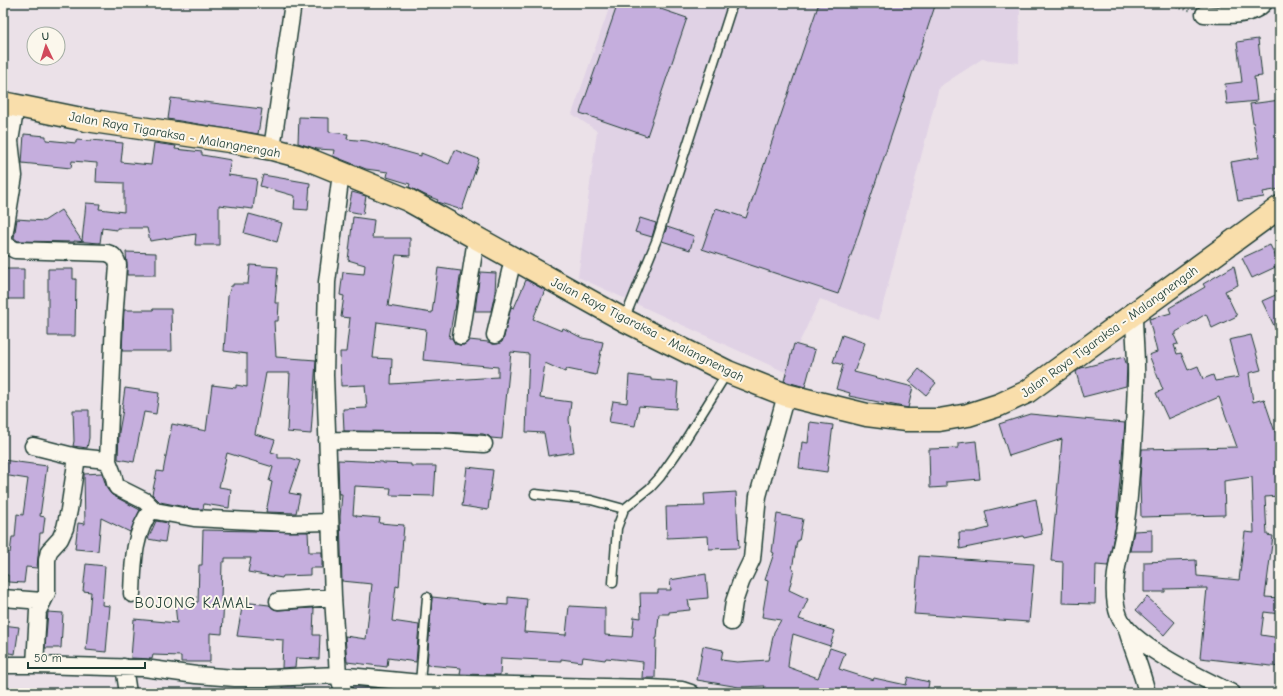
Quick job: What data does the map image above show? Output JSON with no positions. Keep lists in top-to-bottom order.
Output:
{
  "streets": {
    "main road": ["Jalan Raya Tigaraksa - Malangnengah"]
  },
  "districts": ["BOJONG KAMAL"],
  "scale_bar": "50 m",
  "north": "top"
}
